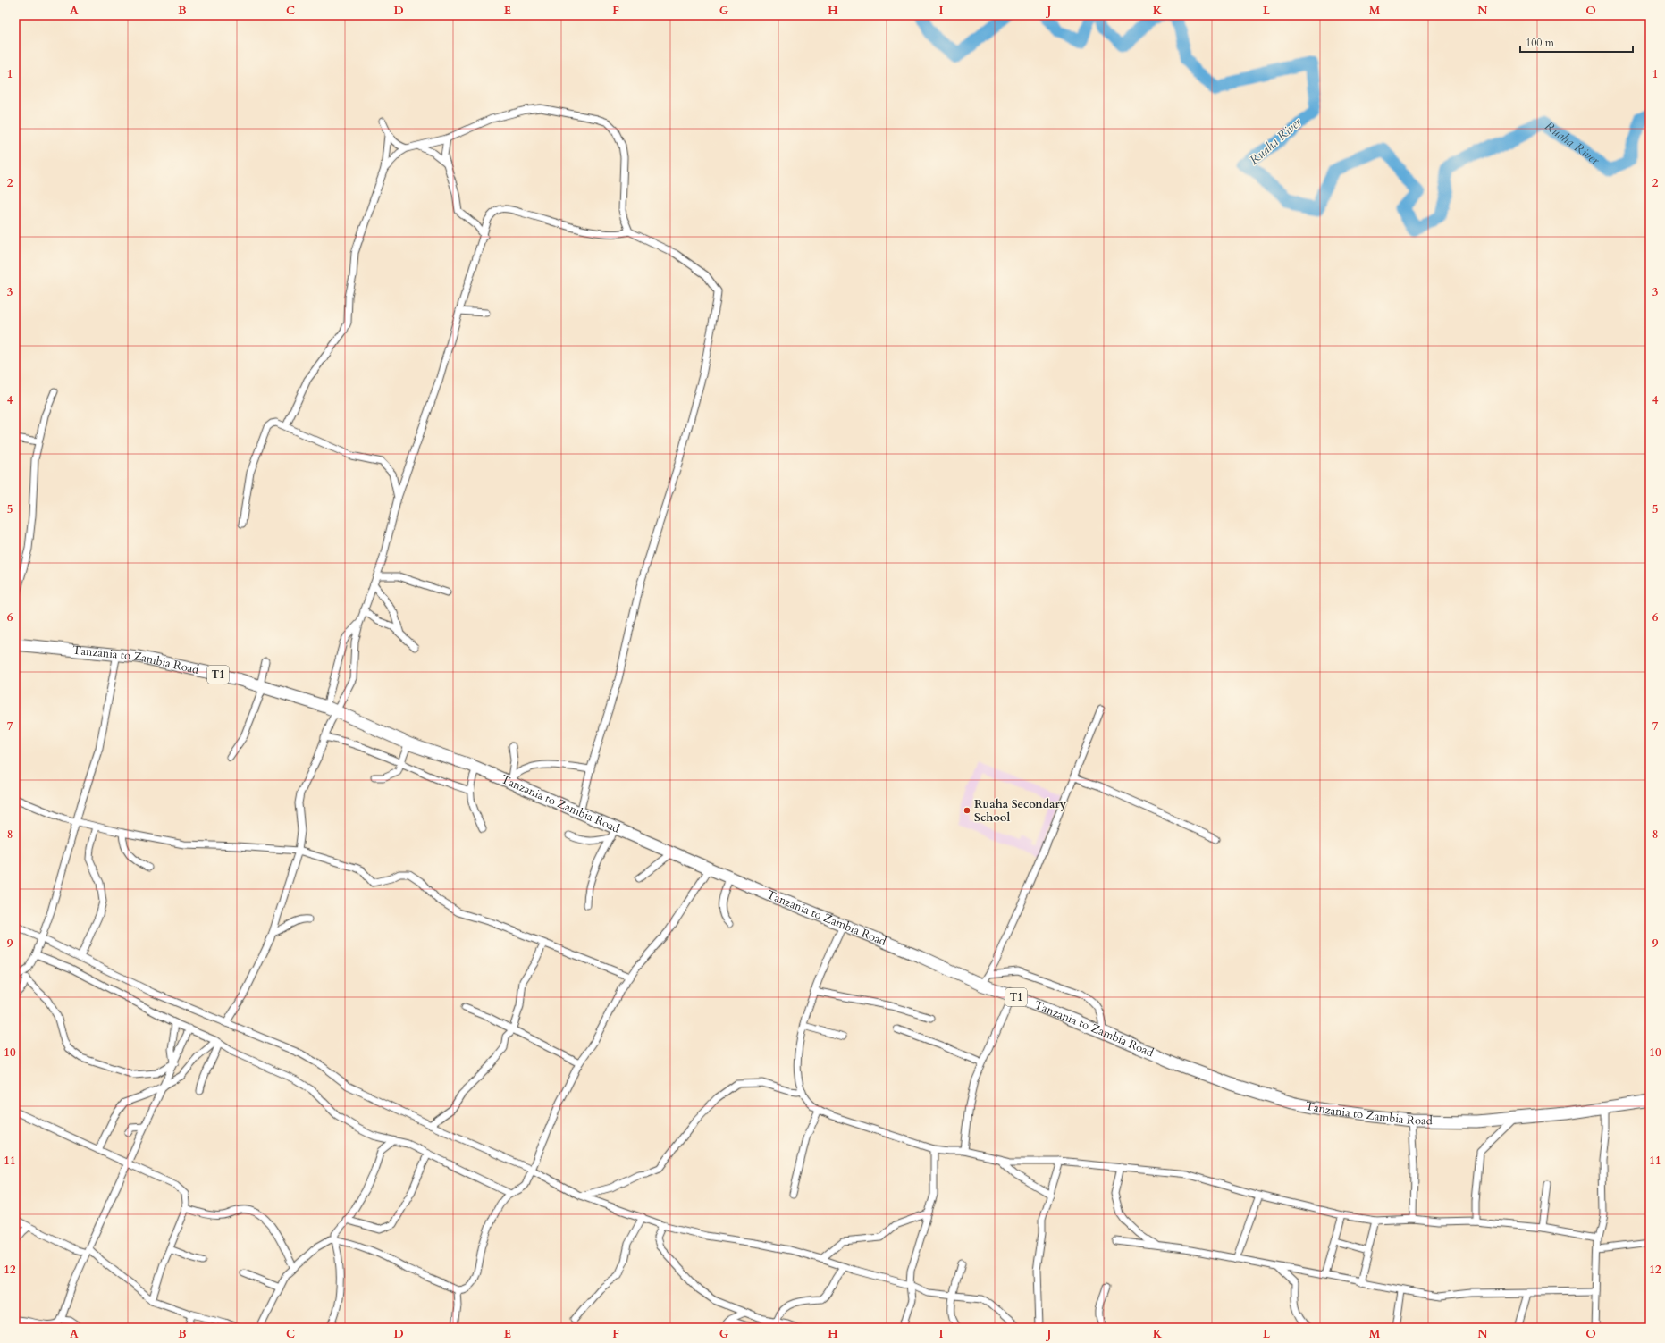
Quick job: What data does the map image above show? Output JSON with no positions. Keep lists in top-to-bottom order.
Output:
{
  "streets": {
    "highway": ["Tanzania to Zambia Road", "T1"]
  },
  "water": ["Ruaha River"],
  "places": ["Ruaha Secondary School"],
  "scale_bar": "100 m",
  "grid": {
    "columns": [
      "A",
      "B",
      "C",
      "D",
      "E",
      "F",
      "G",
      "H",
      "I",
      "J",
      "K",
      "L",
      "M",
      "N",
      "O"
    ],
    "rows": [
      "1",
      "2",
      "3",
      "4",
      "5",
      "6",
      "7",
      "8",
      "9",
      "10",
      "11",
      "12"
    ]
  }
}
